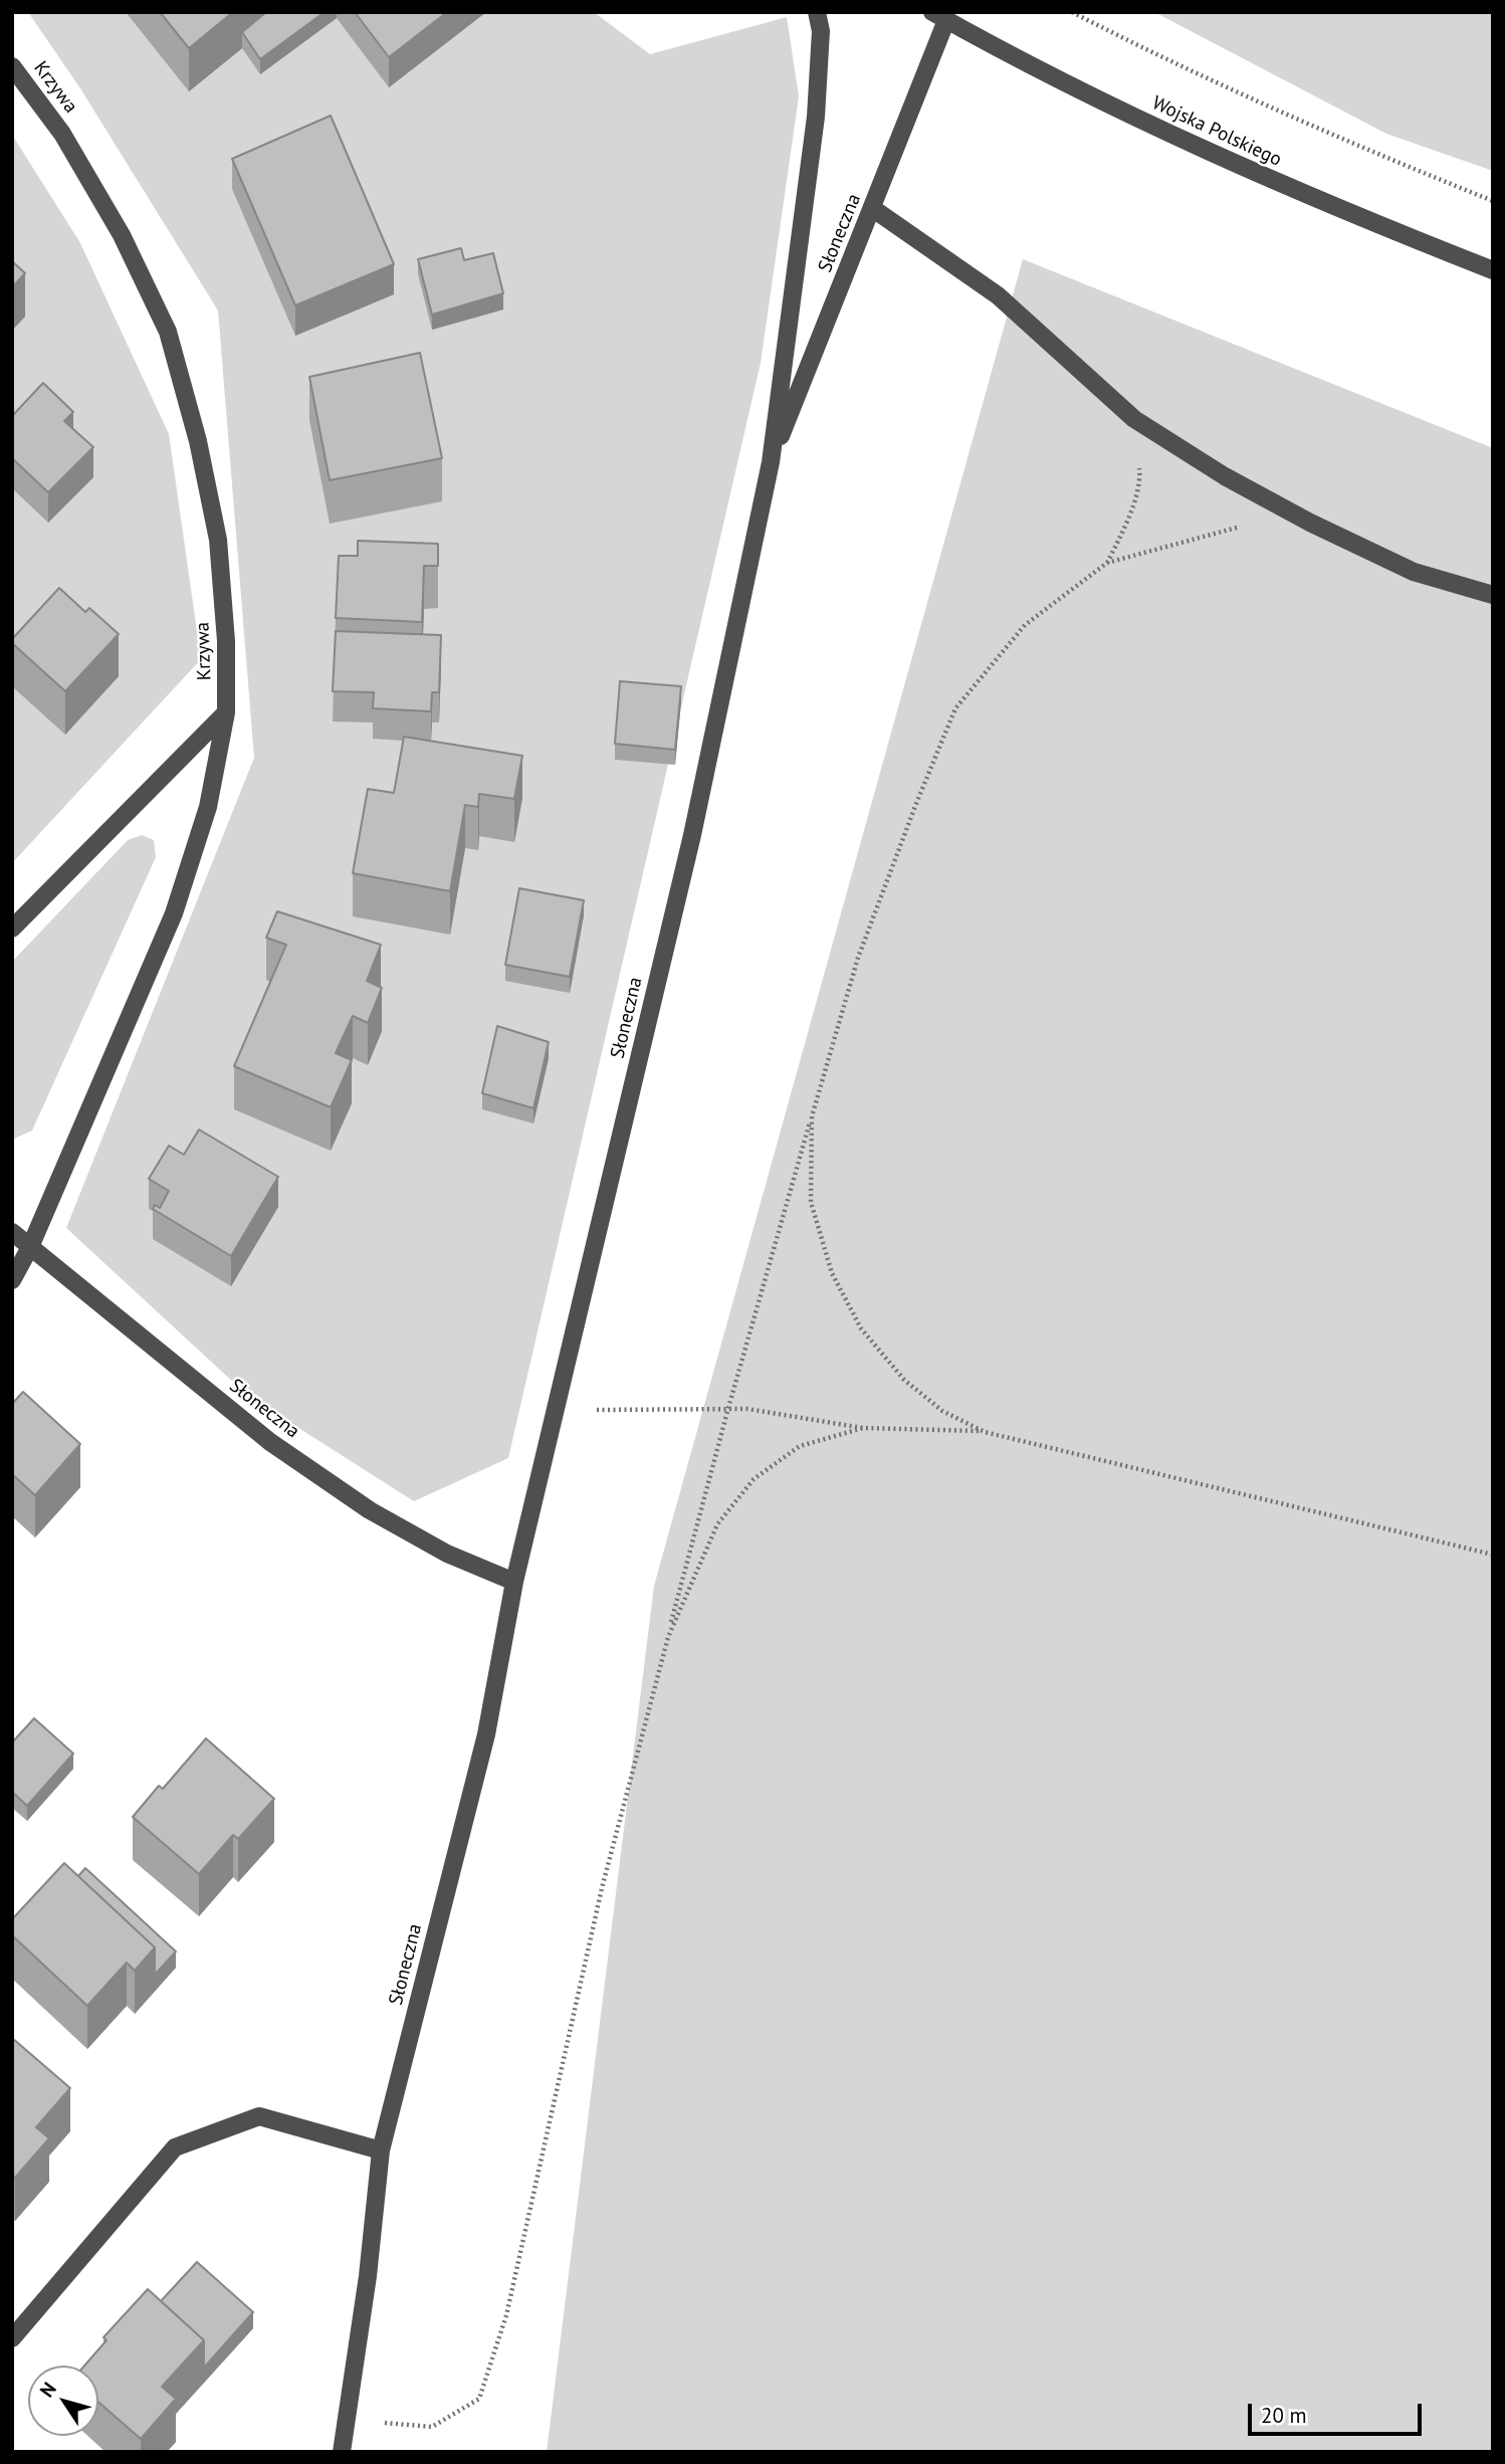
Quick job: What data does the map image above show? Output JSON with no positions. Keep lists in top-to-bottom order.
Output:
{
  "streets": {
    "street": ["Krzywa", "Wojska Polskiego", "Słoneczna"]
  },
  "crossings": [
    ["Krzywa", "Słoneczna"],
    ["Wojska Polskiego", "Słoneczna"]
  ],
  "scale_bar": "20 m",
  "north": "top left"
}
